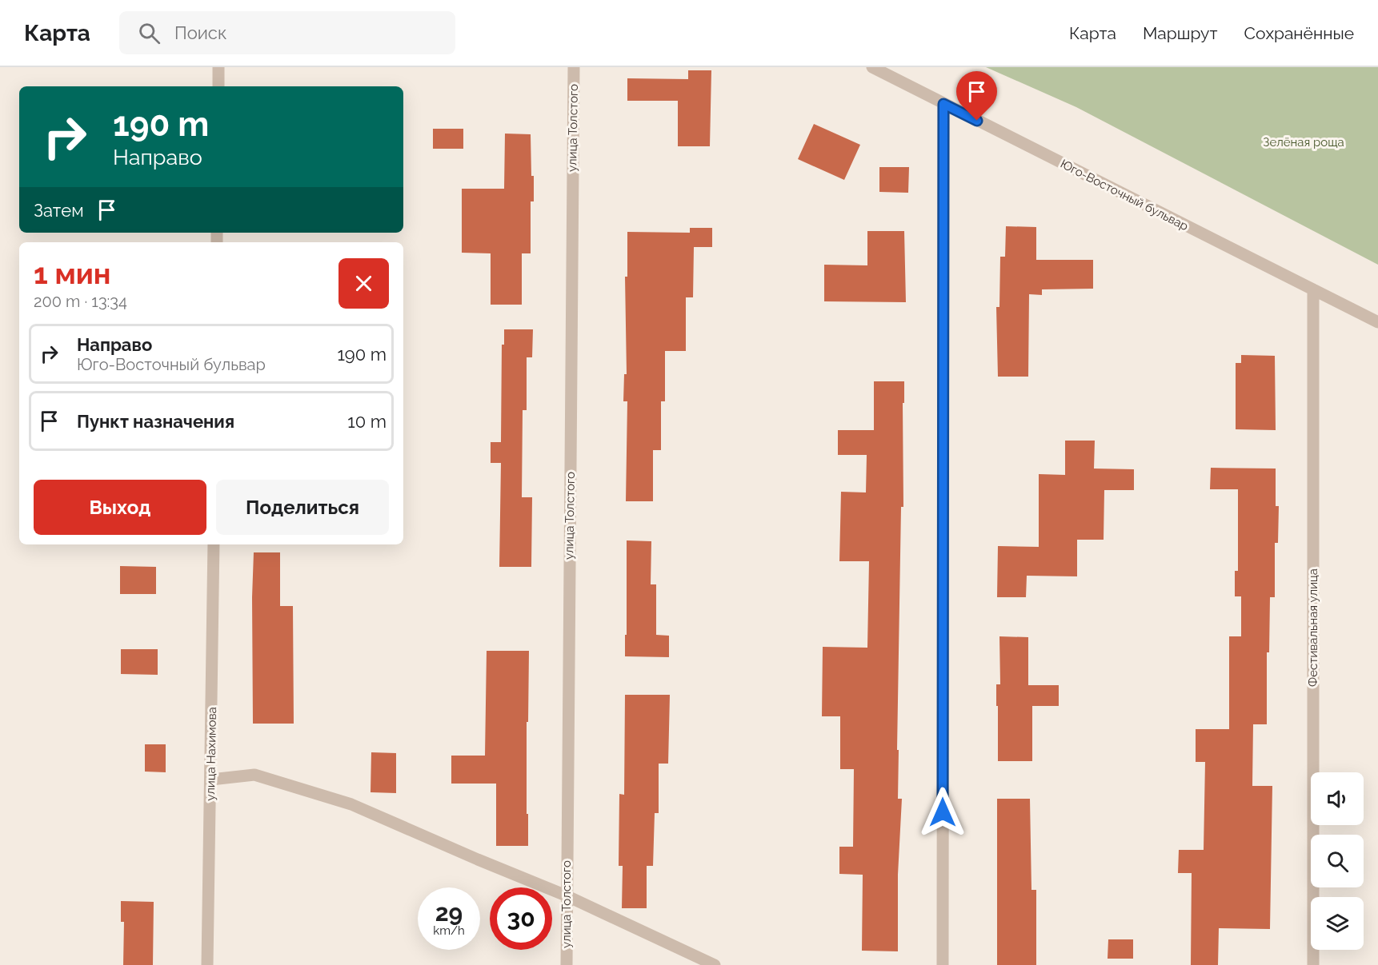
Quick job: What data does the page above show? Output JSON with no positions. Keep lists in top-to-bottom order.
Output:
{
  "streets": {
    "street": [
      "улица Толстого",
      "Юго-Восточный бульвар",
      "Фестивальная улица",
      "улица Нахимова"
    ]
  },
  "crossings": [
    ["Юго-Восточный бульвар", "Фестивальная улица"]
  ],
  "parks": ["Зелёная роща"],
  "page": {
    "header": "Карта",
    "search": "Поиск",
    "nav": ["Карта", "Маршрут", "Сохранённые"],
    "turn": ["190 m", "Направо"],
    "then": "Затем",
    "heading": ["1 мин", "200 m · 13:34"],
    "list": [
      {
        "name": "Направо",
        "note": "Юго-Восточный бульвар",
        "value": "190 m"
      },
      {
        "name": "Пункт назначения",
        "value": "10 m"
      }
    ],
    "buttons": ["Выход", "Поделиться"],
    "speed": "29 km/h",
    "limit": "30"
  }
}
